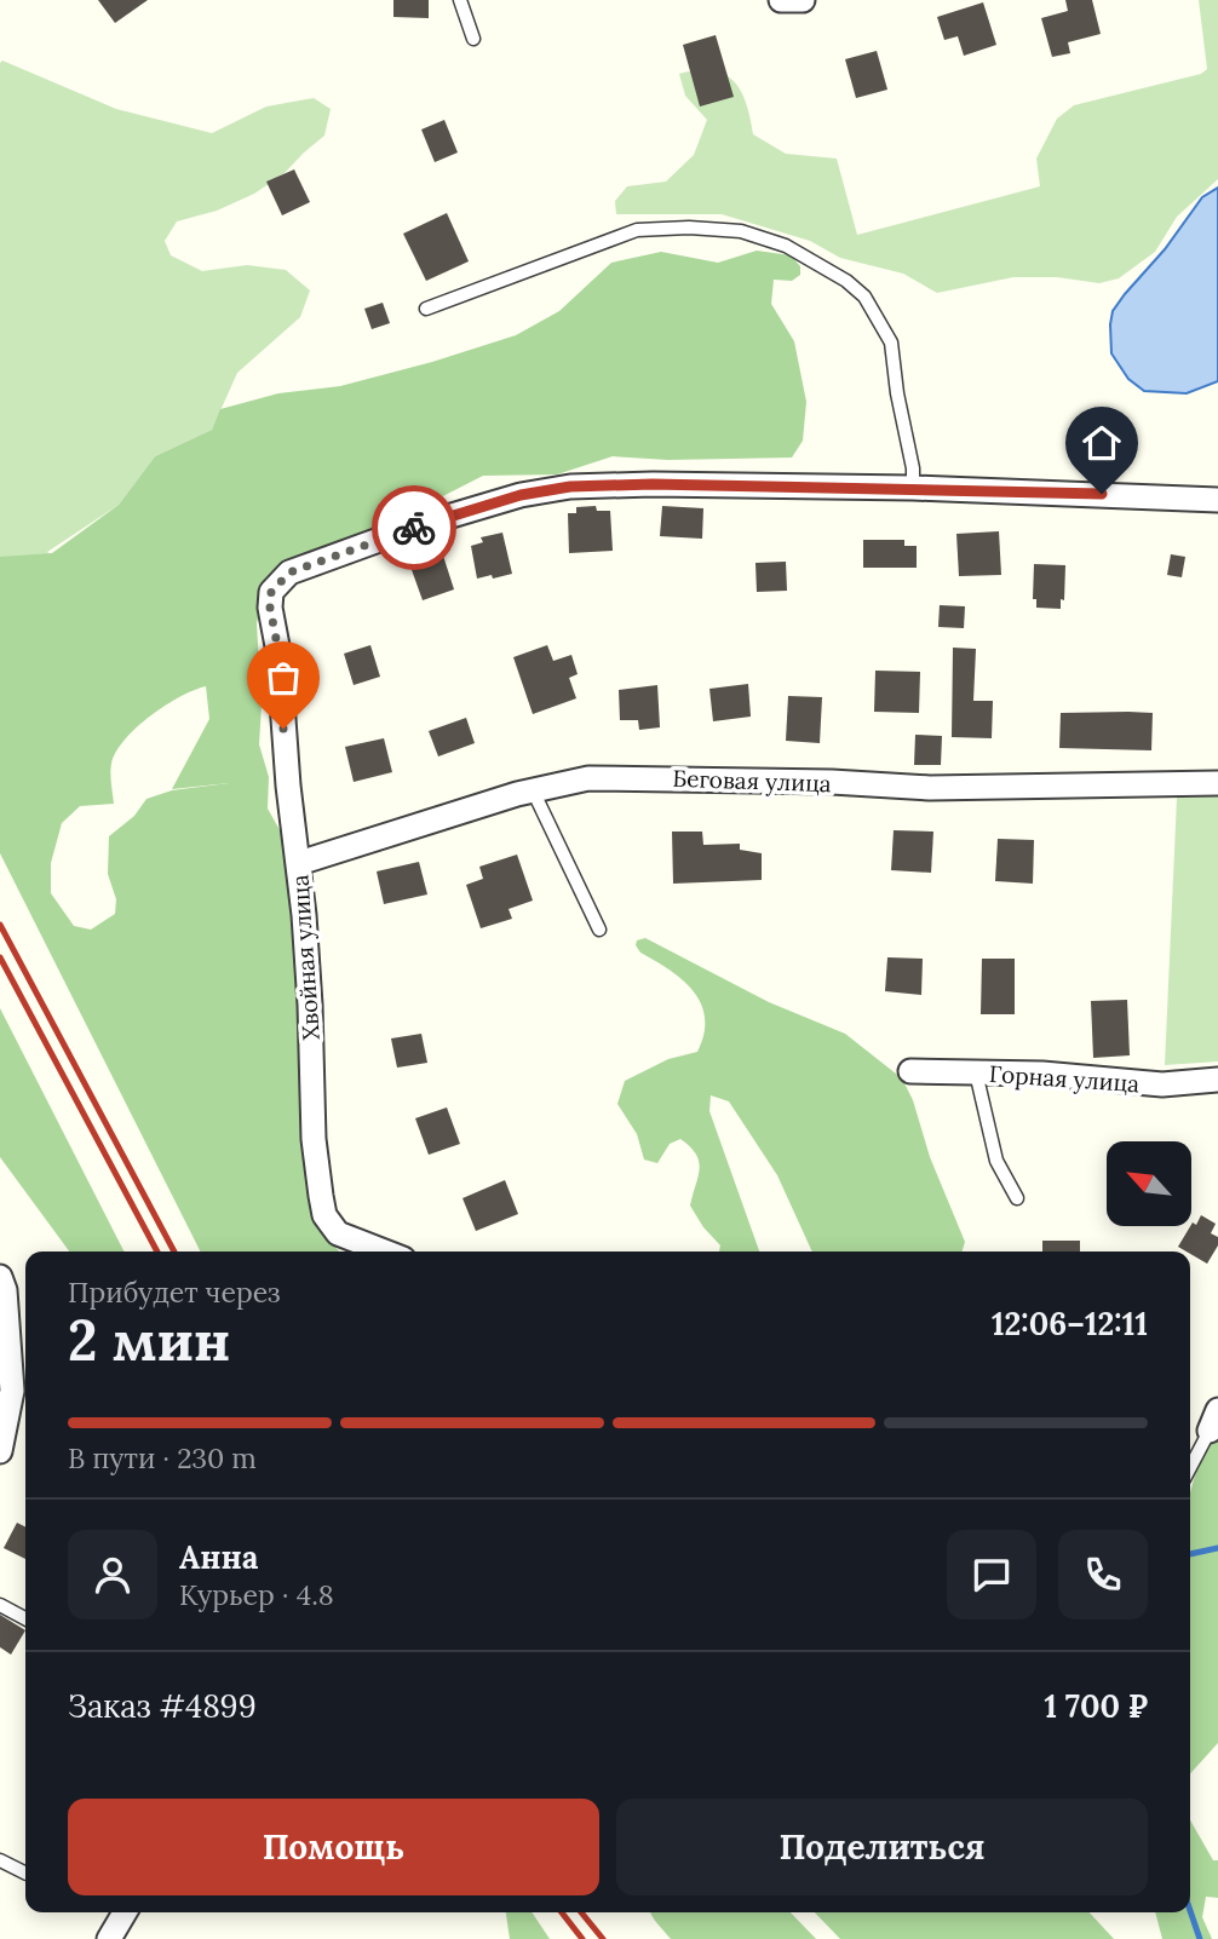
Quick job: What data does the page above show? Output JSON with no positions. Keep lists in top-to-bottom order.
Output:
{
  "streets": {
    "street": ["Беговая улица", "Хвойная улица", "Горная улица"]
  },
  "crossings": [
    ["Беговая улица", "Хвойная улица"]
  ],
  "north": "top left",
  "page": {
    "heading": ["2 мин", "Прибудет через", "12:06–12:11"],
    "panel": [
      "Анна",
      "Курьер · 4.8",
      "Заказ #4899",
      "1 700 ₽"
    ],
    "bar": "В пути · 230 m",
    "buttons": ["Помощь", "Поделиться"]
  }
}
